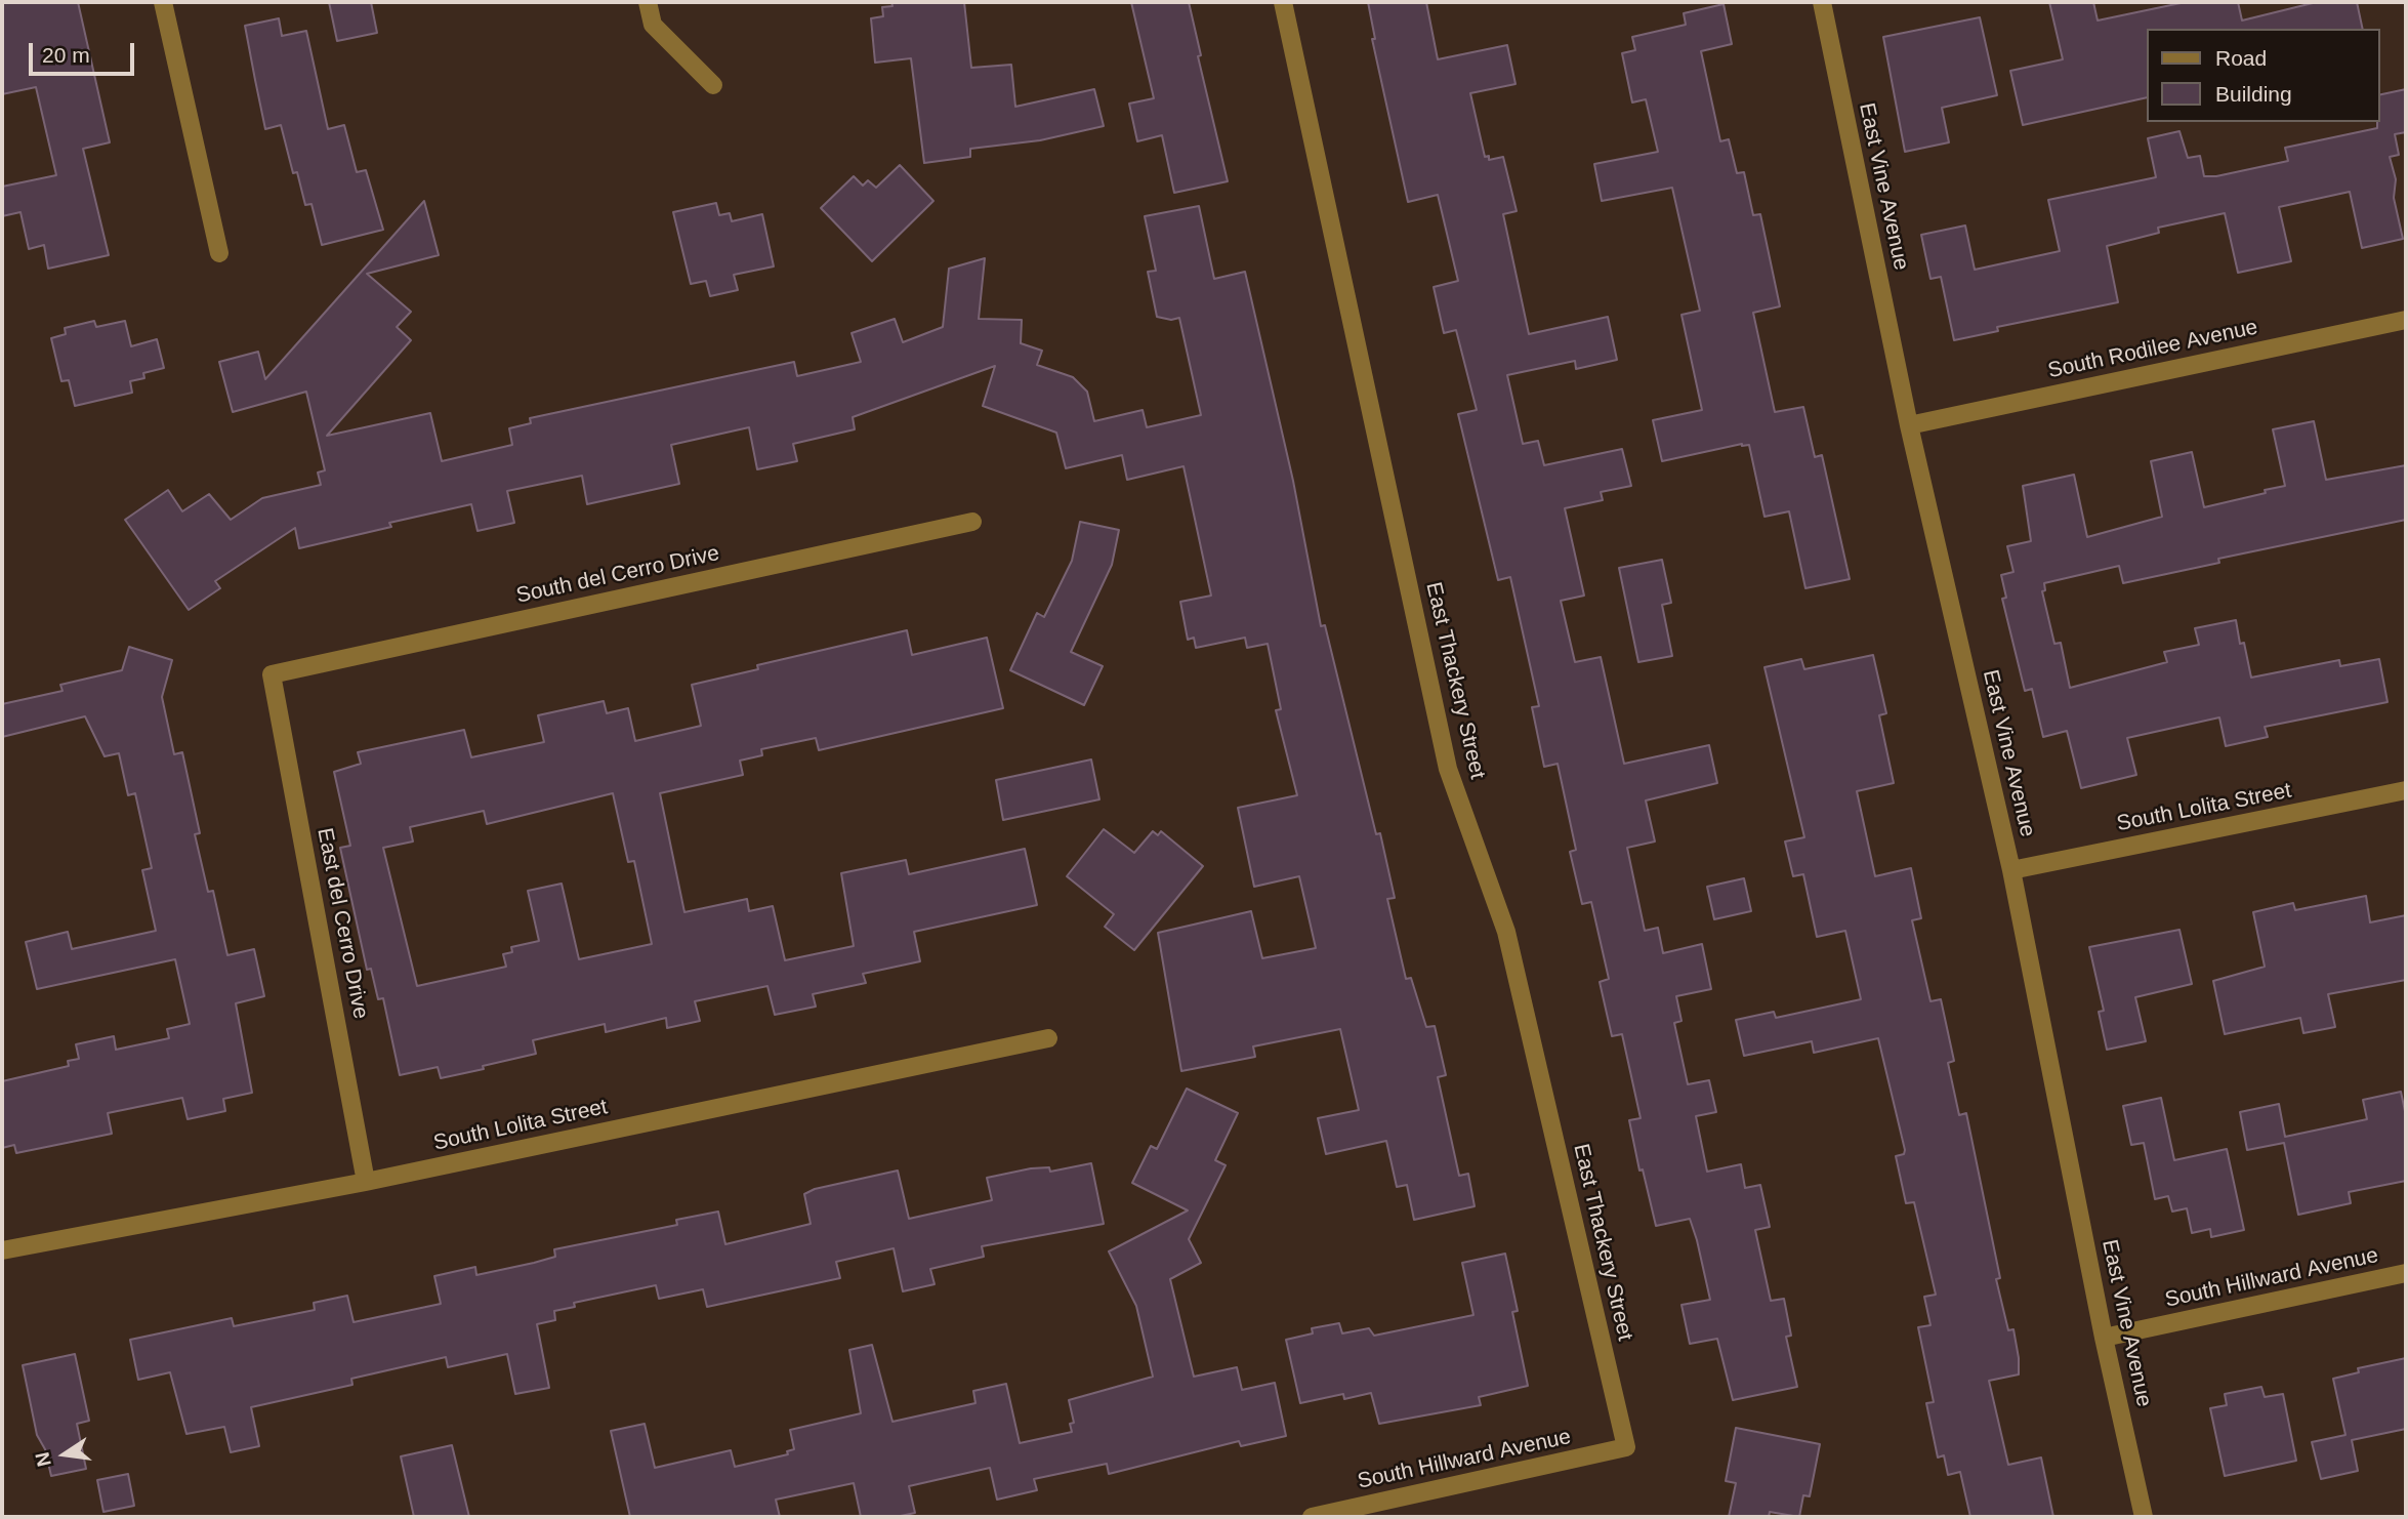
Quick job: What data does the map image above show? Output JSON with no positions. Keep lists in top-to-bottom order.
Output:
{
  "streets": {
    "street": [
      "East Vine Avenue",
      "South Rodilee Avenue",
      "South del Cerro Drive",
      "East Thackery Street",
      "South Lolita Street",
      "East del Cerro Drive",
      "South Hillward Avenue"
    ]
  },
  "crossings": [
    ["East Vine Avenue", "South Rodilee Avenue"],
    ["East Vine Avenue", "South Lolita Street"],
    ["East Vine Avenue", "South Hillward Avenue"],
    ["South del Cerro Drive", "East del Cerro Drive"],
    ["East Thackery Street", "South Hillward Avenue"],
    ["South Lolita Street", "East del Cerro Drive"]
  ],
  "legend": ["Road", "Building"],
  "scale_bar": "20 m",
  "north": "left"
}
